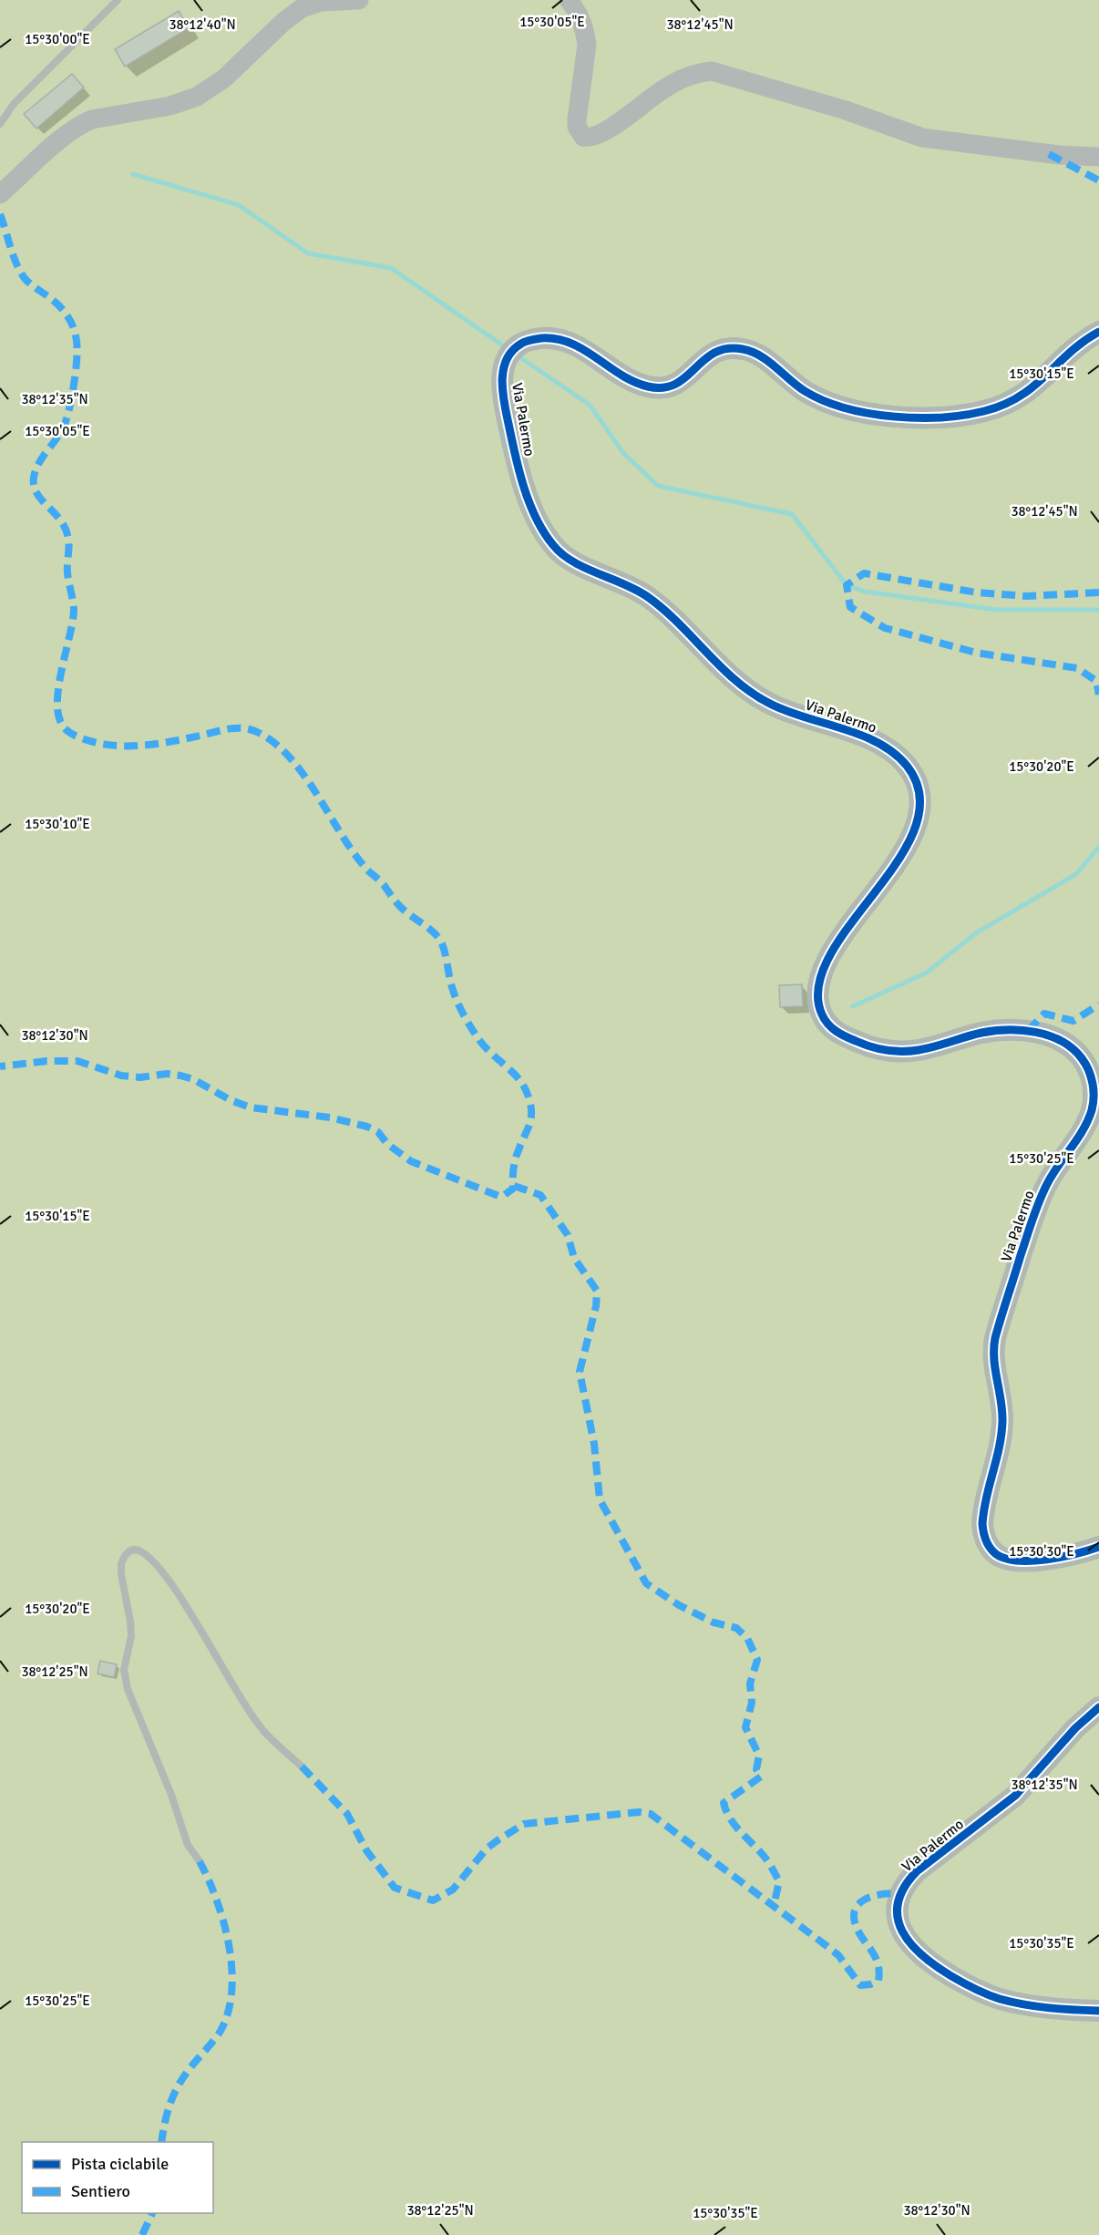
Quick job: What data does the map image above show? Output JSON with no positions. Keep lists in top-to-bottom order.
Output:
{
  "streets": {
    "main road": ["Via Palermo"]
  },
  "legend": ["Pista ciclabile", "Sentiero"],
  "coordinates": [
    "15°30'05\"E",
    "38°12'40\"N",
    "38°12'45\"N",
    "15°30'00\"E",
    "15°30'15\"E",
    "38°12'35\"N",
    "15°30'20\"E",
    "15°30'10\"E",
    "38°12'30\"N",
    "15°30'25\"E",
    "15°30'30\"E",
    "38°12'25\"N",
    "15°30'35\"E"
  ]
}
